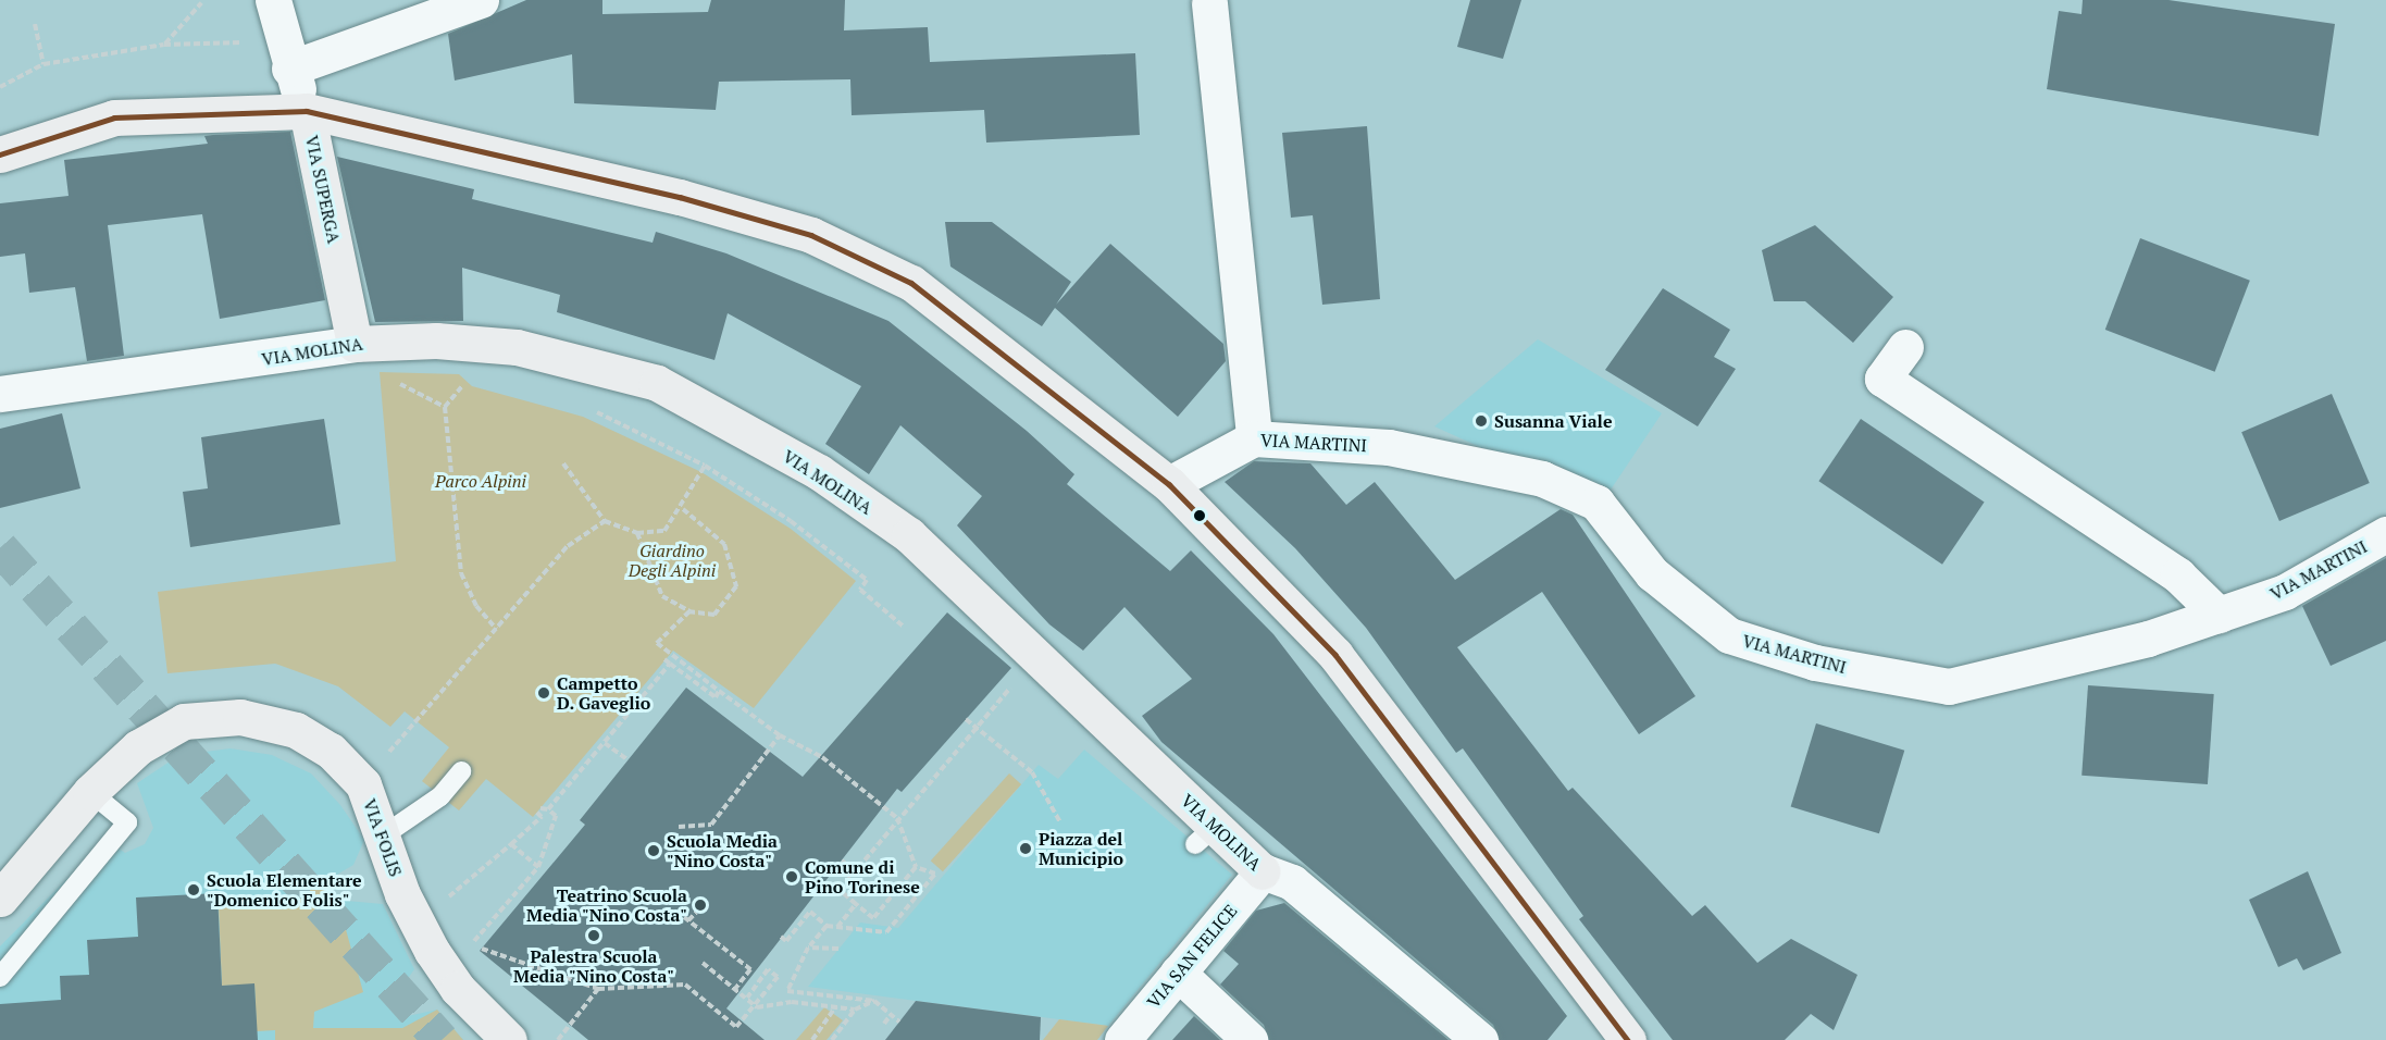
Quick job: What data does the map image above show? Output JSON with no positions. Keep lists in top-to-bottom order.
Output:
{
  "streets": {
    "street": [
      "VIA SUPERGA",
      "VIA MOLINA",
      "VIA MARTINI",
      "VIA FOLIS",
      "VIA SAN FELICE"
    ]
  },
  "crossings": [
    ["VIA SUPERGA", "VIA MOLINA"],
    ["VIA MOLINA", "VIA SAN FELICE"]
  ],
  "parks": ["Parco Alpini", "Giardino Degli Alpini"],
  "places": [
    "Susanna Viale",
    "Campetto D. Gaveglio",
    "Piazza del Municipio",
    "Scuola Media \"Nino Costa\"",
    "Comune di Pino Torinese",
    "Scuola Elementare \"Domenico Folis\"",
    "Teatrino Scuola Media \"Nino Costa\"",
    "Palestra Scuola Media \"Nino Costa\""
  ]
}
